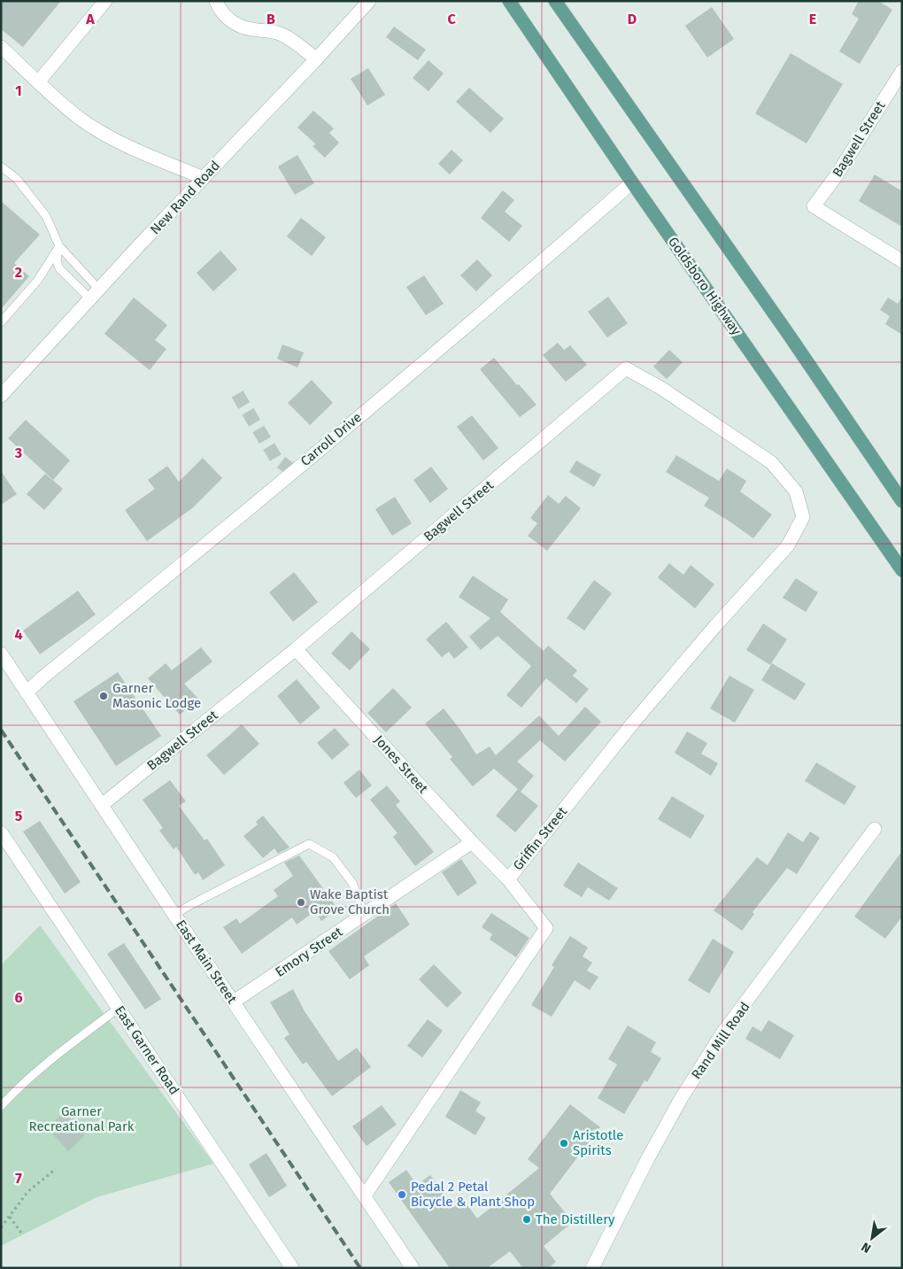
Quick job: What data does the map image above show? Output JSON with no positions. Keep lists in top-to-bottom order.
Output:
{
  "streets": {
    "main road": ["Goldsboro Highway"],
    "street": [
      "Bagwell Street",
      "New Rand Road",
      "Carroll Drive",
      "Jones Street",
      "Griffin Street",
      "Emory Street",
      "East Main Street",
      "Rand Mill Road",
      "East Garner Road"
    ]
  },
  "crossings": [
    ["Bagwell Street", "Jones Street"],
    ["Bagwell Street", "Griffin Street"],
    ["Bagwell Street", "East Main Street"],
    ["Goldsboro Highway", "Carroll Drive"],
    ["Carroll Drive", "East Main Street"],
    ["Jones Street", "Griffin Street"],
    ["Jones Street", "Emory Street"],
    ["Griffin Street", "East Main Street"],
    ["Emory Street", "East Main Street"]
  ],
  "parks": ["Garner Recreational Park"],
  "places": [
    "Garner Masonic Lodge",
    "Wake Baptist Grove Church",
    "Aristotle Spirits",
    "Pedal 2 Petal Bicycle & Plant Shop",
    "The Distillery"
  ],
  "north": "bottom left",
  "grid": {
    "columns": [
      "A",
      "B",
      "C",
      "D",
      "E"
    ],
    "rows": [
      "1",
      "2",
      "3",
      "4",
      "5",
      "6",
      "7"
    ]
  }
}
